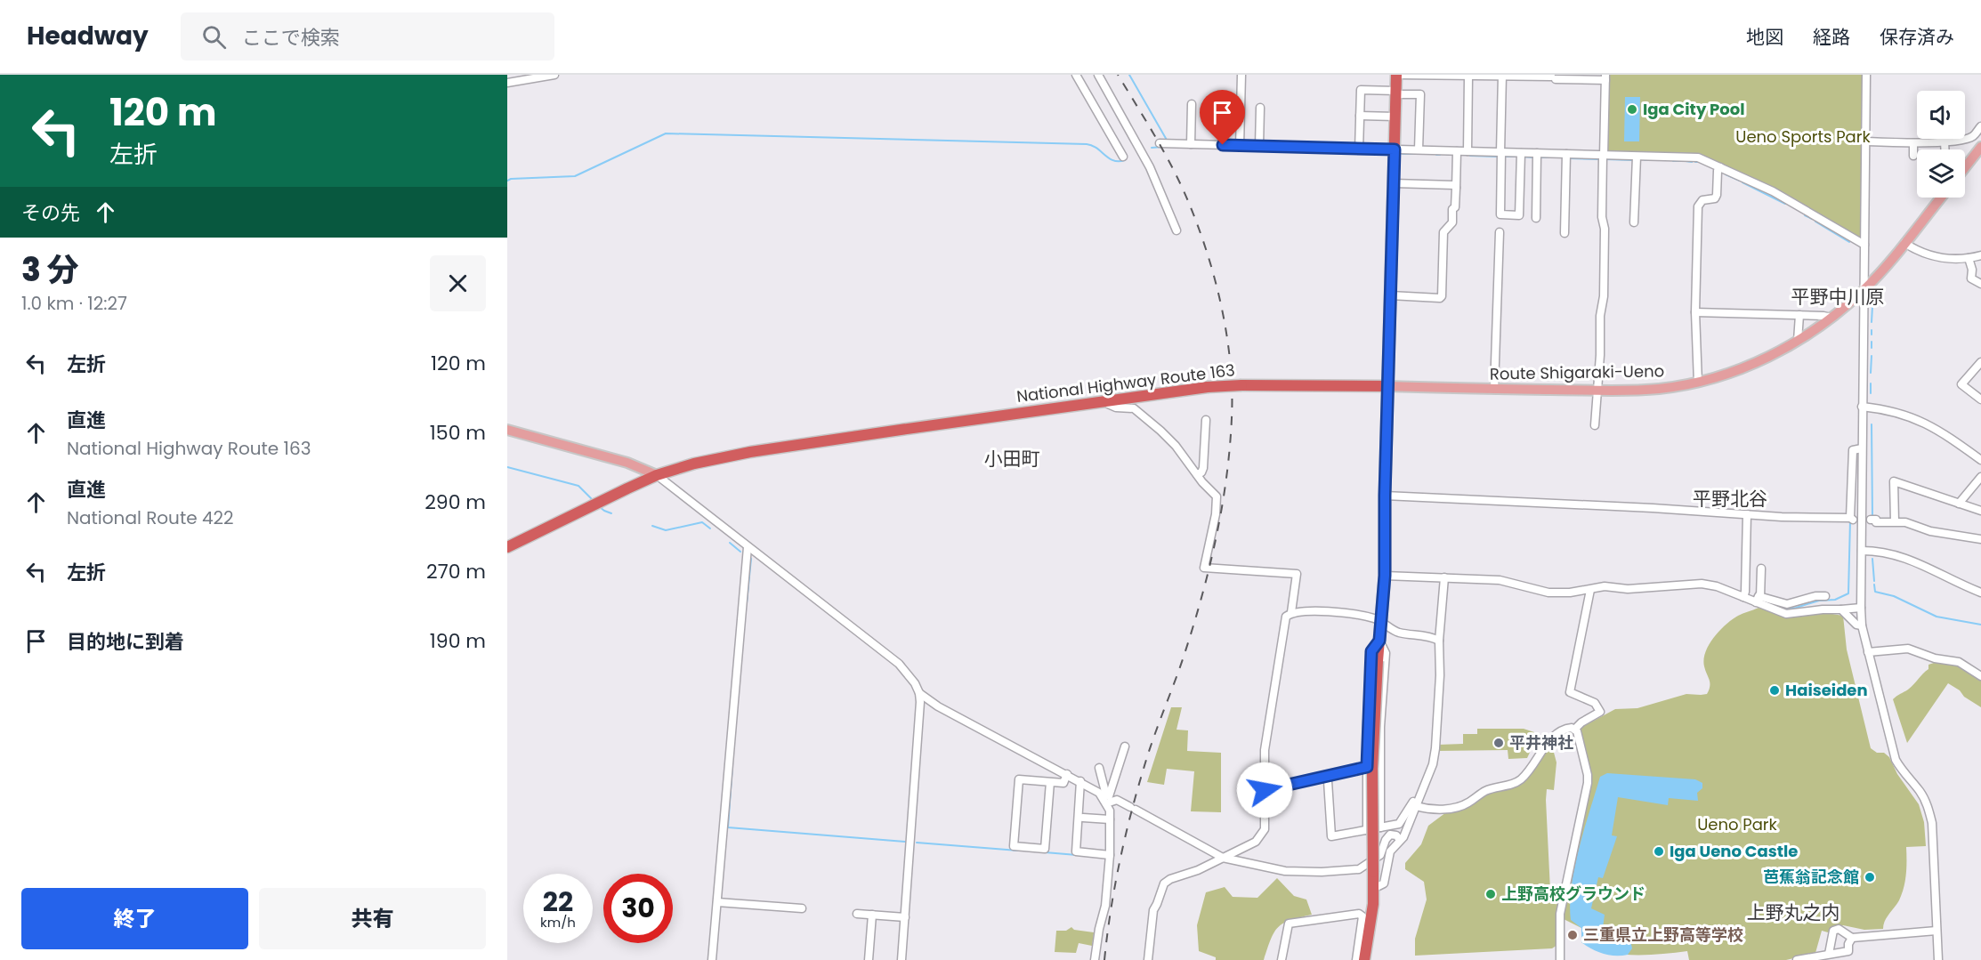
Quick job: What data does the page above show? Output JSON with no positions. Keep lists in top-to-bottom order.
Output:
{
  "streets": {
    "highway": ["National Highway Route 163"],
    "main road": ["Route Shigaraki-Ueno"]
  },
  "crossings": [
    ["Route Shigaraki-Ueno", "National Highway Route 163"]
  ],
  "districts": [
    "平野中川原",
    "小田町",
    "平野北谷",
    "上野丸之内"
  ],
  "parks": ["Ueno Sports Park", "Ueno Park"],
  "places": [
    "Iga City Pool",
    "Haiseiden",
    "平井神社",
    "Iga Ueno Castle",
    "芭蕉翁記念館",
    "上野高校グラウンド",
    "三重県立上野高等学校"
  ],
  "page": {
    "header": "Headway",
    "search": "ここで検索",
    "nav": ["地図", "経路", "保存済み"],
    "turn": ["120 m", "左折"],
    "then": "その先",
    "heading": ["3 分", "1.0 km · 12:27"],
    "list": [
      {
        "name": "左折",
        "value": "120 m"
      },
      {
        "name": "直進",
        "note": "National Highway Route 163",
        "value": "150 m"
      },
      {
        "name": "直進",
        "note": "National Route 422",
        "value": "290 m"
      },
      {
        "name": "左折",
        "value": "270 m"
      },
      {
        "name": "目的地に到着",
        "value": "190 m"
      }
    ],
    "speed": "22 km/h",
    "limit": "30",
    "buttons": ["終了", "共有"]
  }
}
